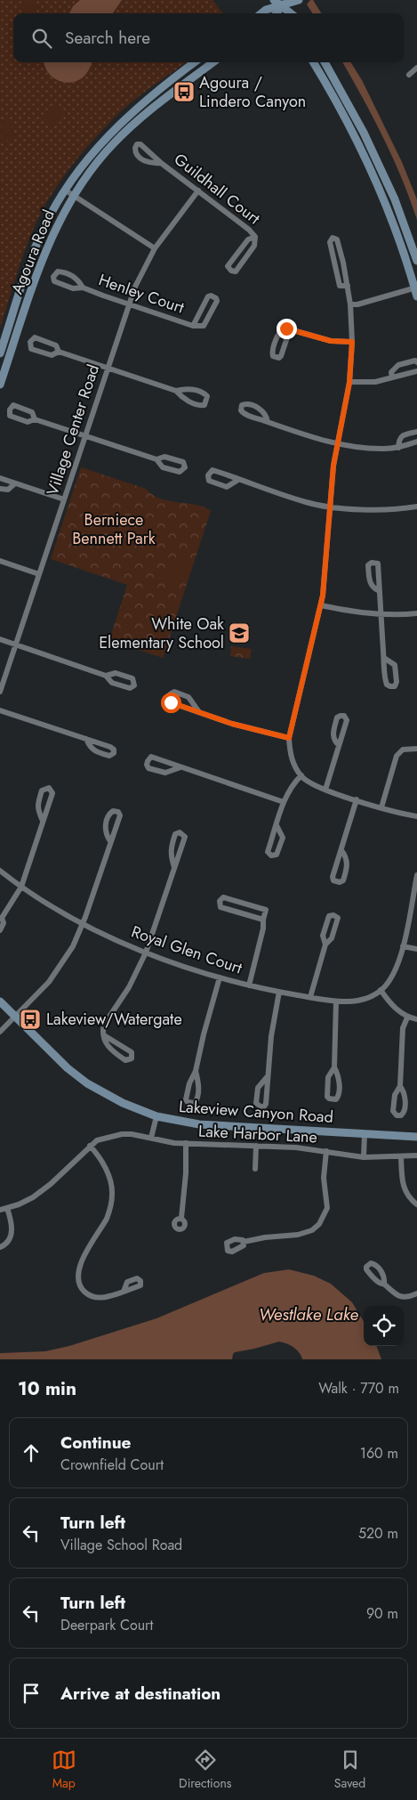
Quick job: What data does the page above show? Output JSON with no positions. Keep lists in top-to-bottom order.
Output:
{
  "streets": {
    "street": [
      "Guildhall Court",
      "Agoura Road",
      "Henley Court",
      "Village Center Road",
      "Royal Glen Court",
      "Lakeview Canyon Road",
      "Lake Harbor Lane"
    ]
  },
  "crossings": [
    ["Guildhall Court", "Village Center Road"],
    ["Henley Court", "Village Center Road"]
  ],
  "water": ["Westlake Lake"],
  "parks": ["Berniece Bennett Park"],
  "places": {
    "bus stop": ["Agoura / Lindero Canyon", "Lakeview/Watergate"],
    "school or university": ["White Oak Elementary School"]
  },
  "page": {
    "search": "Search here",
    "heading": ["10 min", "Walk · 770 m"],
    "list": [
      ["Continue", "Crownfield Court", "160 m"],
      ["Turn left", "Village School Road", "520 m"],
      ["Turn left", "Deerpark Court", "90 m"],
      "Arrive at destination"
    ],
    "nav": ["Map", "Directions", "Saved"]
  }
}
